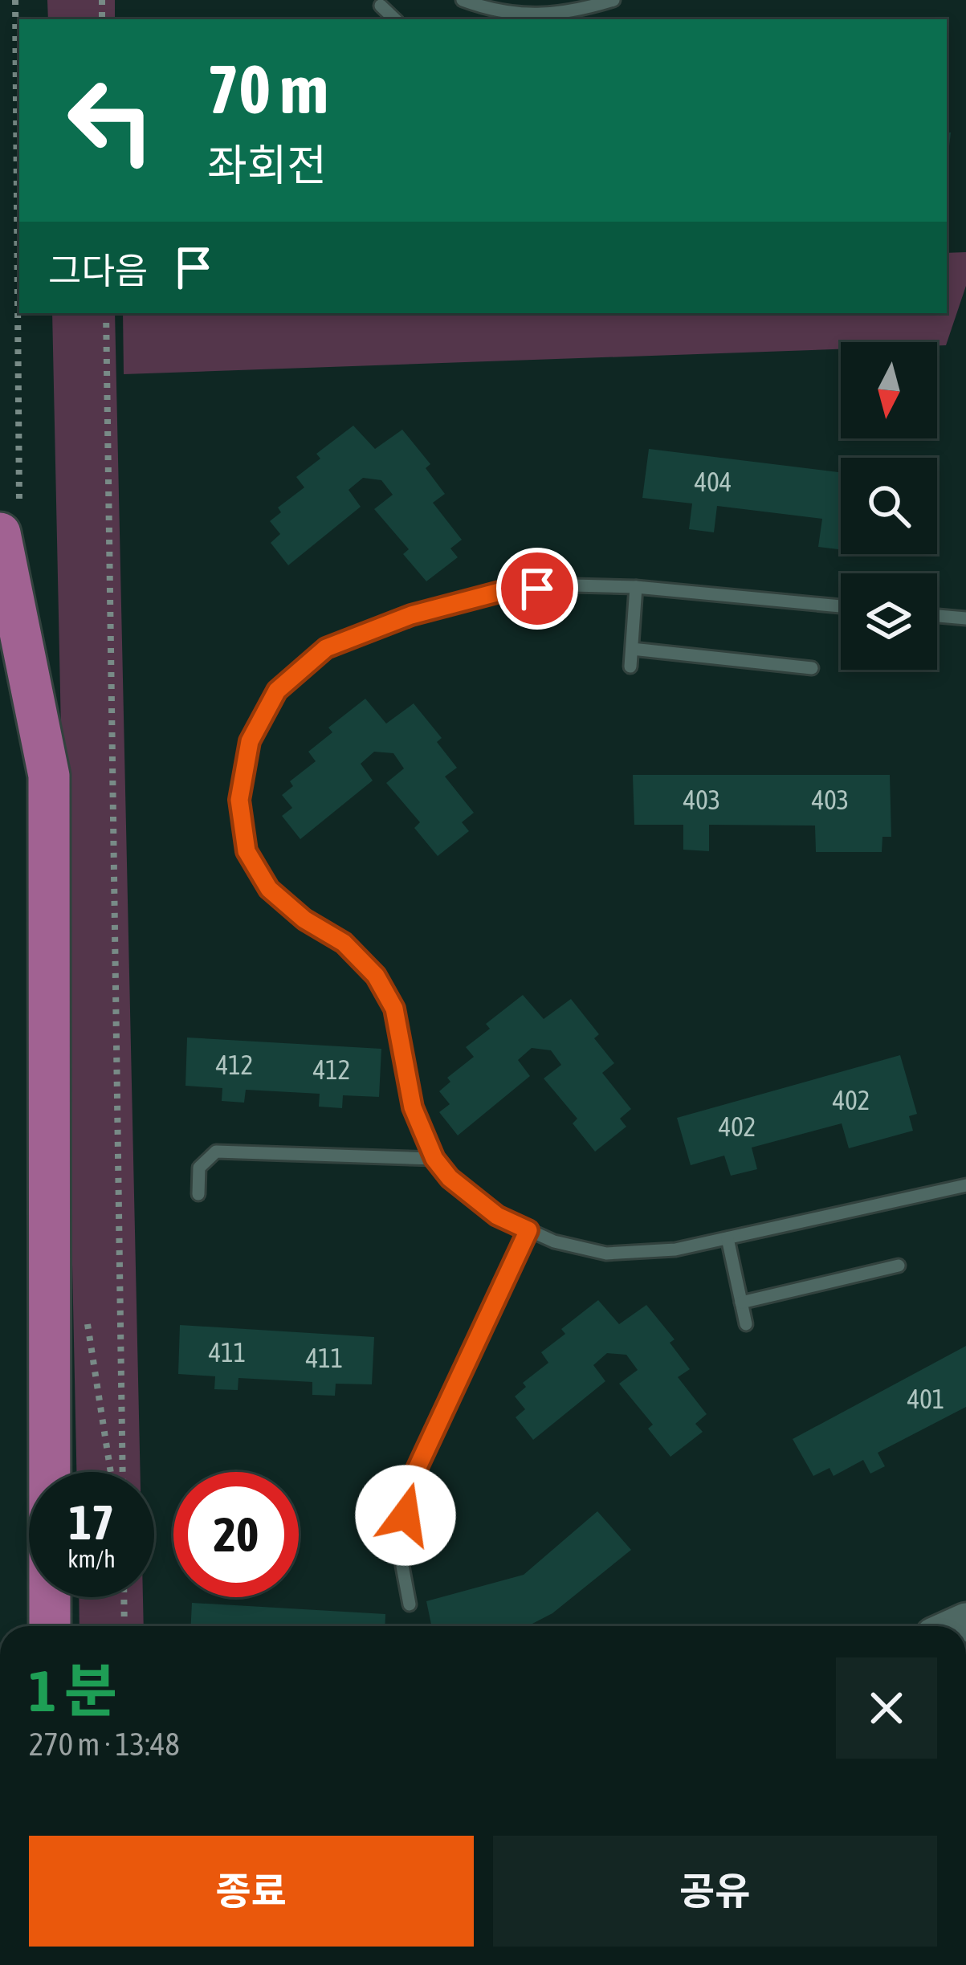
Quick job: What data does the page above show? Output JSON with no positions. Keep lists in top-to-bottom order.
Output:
{
  "house_numbers": [
    "404",
    "403",
    "403",
    "412",
    "412",
    "402",
    "402",
    "411",
    "411",
    "401"
  ],
  "north": "bottom",
  "page": {
    "turn": ["70 m", "좌회전"],
    "then": "그다음",
    "speed": "17 km/h",
    "limit": "20",
    "heading": ["1 분", "270 m · 13:48"],
    "buttons": ["종료", "공유"]
  }
}
